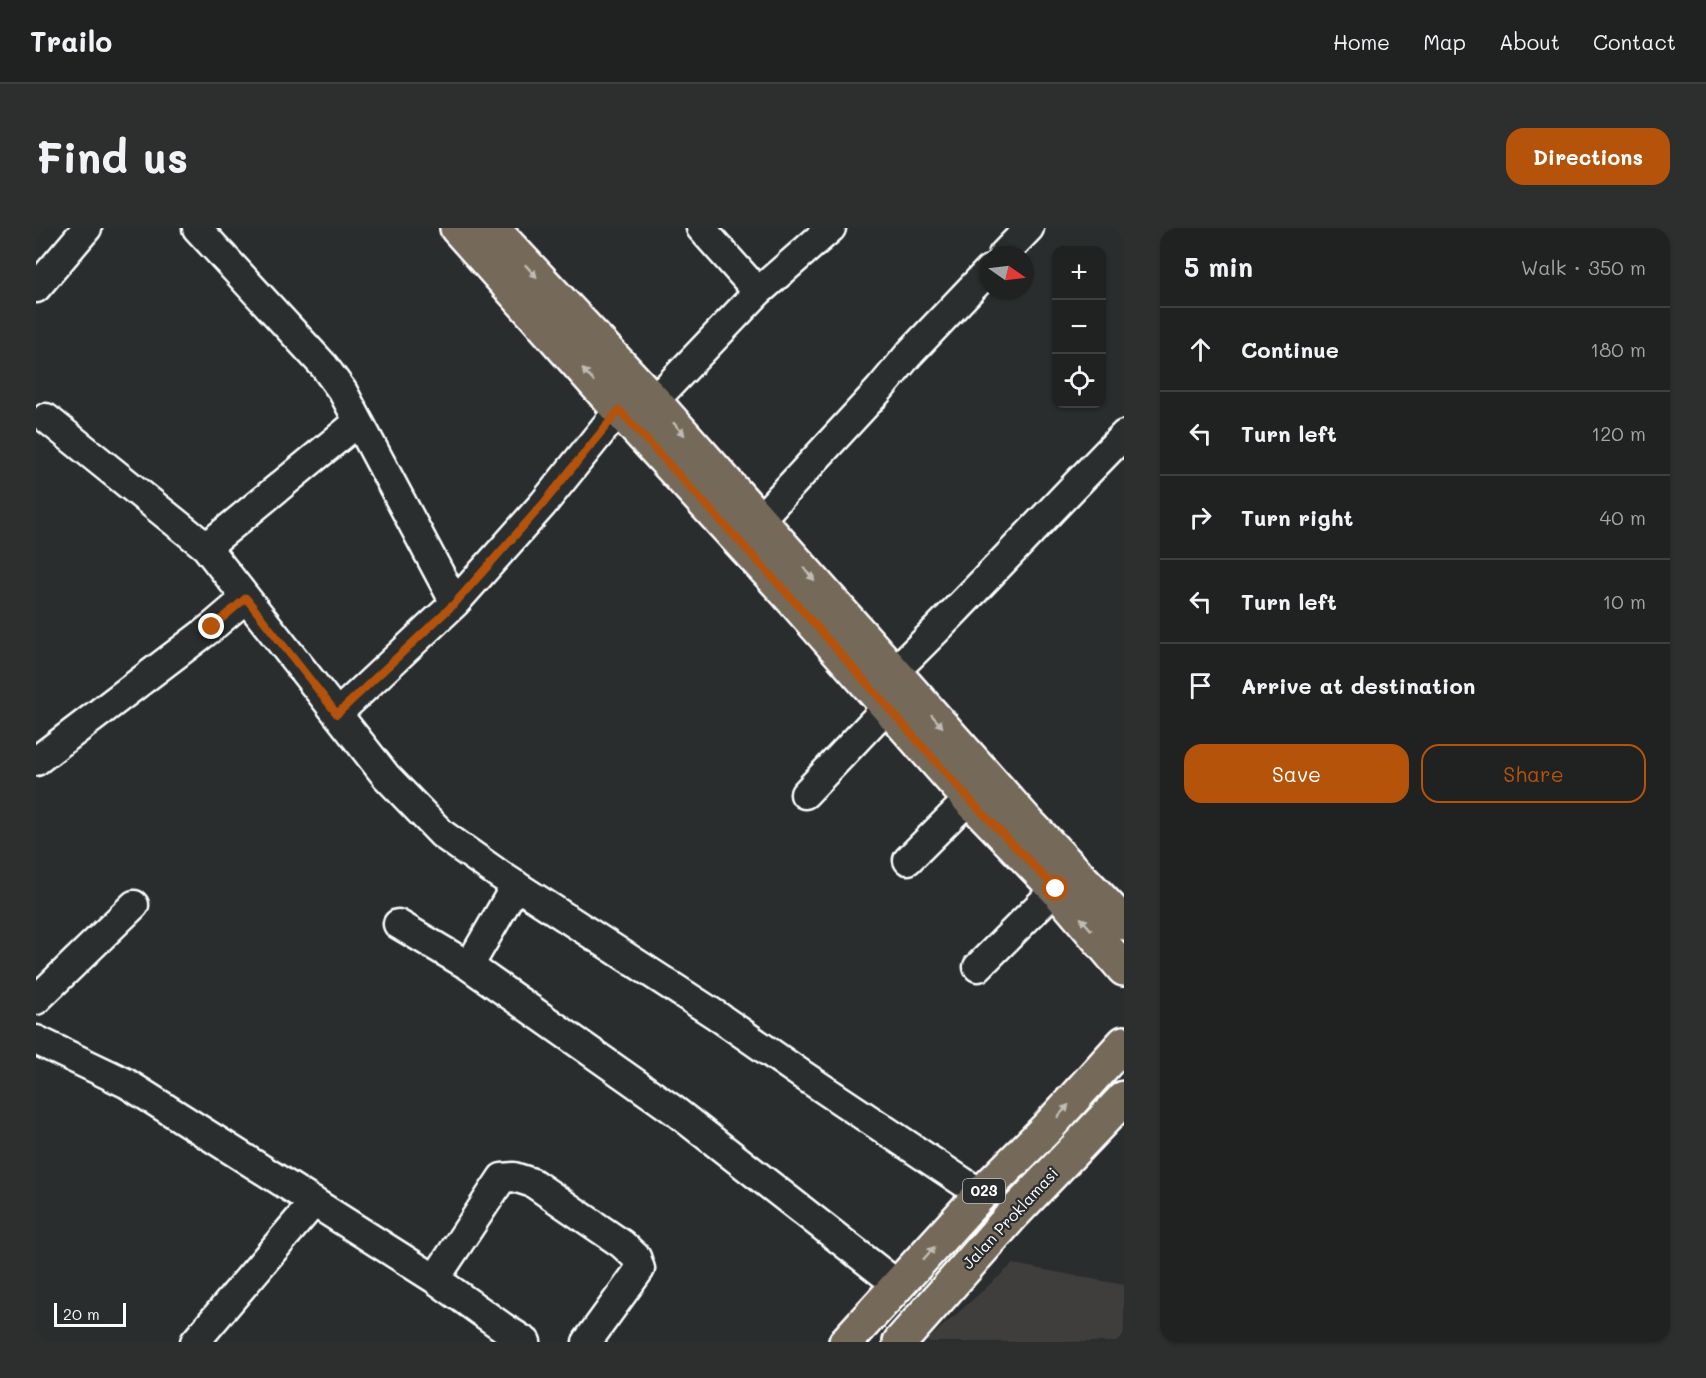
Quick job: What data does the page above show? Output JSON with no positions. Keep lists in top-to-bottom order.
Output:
{
  "streets": {
    "main road": ["023", "Jalan Proklamasi"]
  },
  "scale_bar": "20 m",
  "north": "right",
  "page": {
    "header": "Trailo",
    "nav": [
      "Home",
      "Map",
      "About",
      "Contact"
    ],
    "buttons": [
      "Directions",
      ["Save", "Share"]
    ],
    "title": "Find us",
    "heading": ["5 min", "Walk · 350 m"],
    "map_buttons": ["+", "−"],
    "list": [
      ["Continue", "180 m"],
      ["Turn left", "120 m"],
      ["Turn right", "40 m"],
      ["Turn left", "10 m"],
      "Arrive at destination"
    ],
    "scale": "20 m"
  }
}
